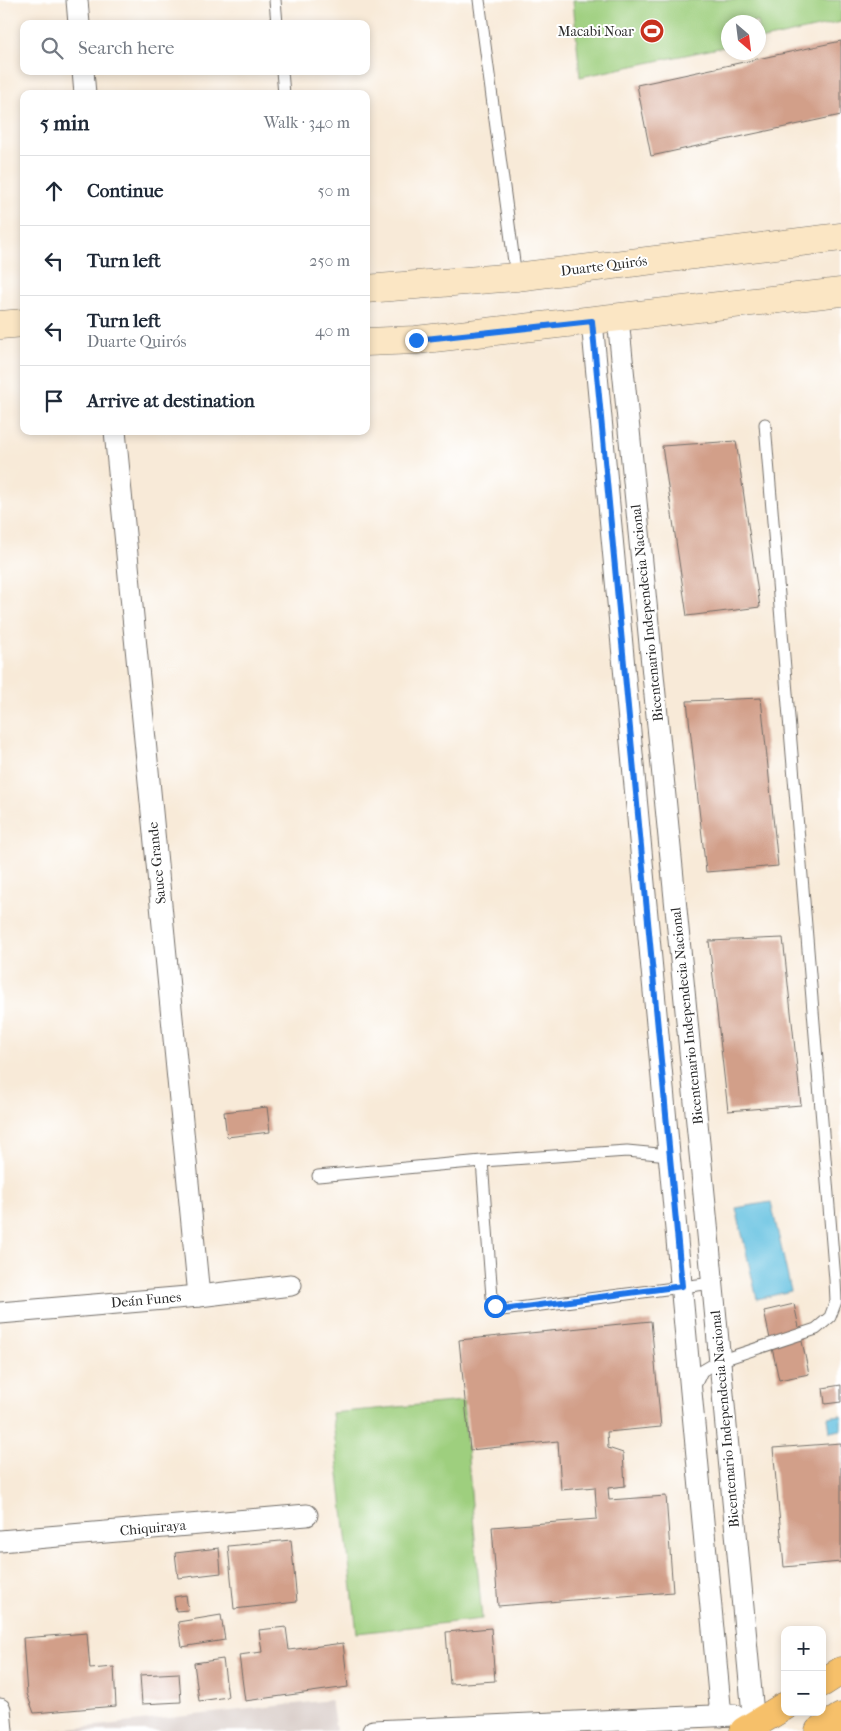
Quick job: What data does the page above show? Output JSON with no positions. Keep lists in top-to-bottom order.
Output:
{
  "streets": {
    "main road": ["Duarte Quirós"],
    "street": [
      "Bicentenario Independecia Nacional",
      "Sauce Grande",
      "Deán Funes",
      "Chiquiraya"
    ]
  },
  "crossings": [
    ["Sauce Grande", "Deán Funes"]
  ],
  "places": {
    "sports": ["Macabi Noar"]
  },
  "north": "bottom right",
  "page": {
    "search": "Search here",
    "heading": ["5 min", "Walk · 340 m"],
    "list": [
      ["Continue", "50 m"],
      ["Turn left", "250 m"],
      ["Turn left", "Duarte Quirós", "40 m"],
      "Arrive at destination"
    ],
    "map_buttons": ["+", "−"]
  }
}
